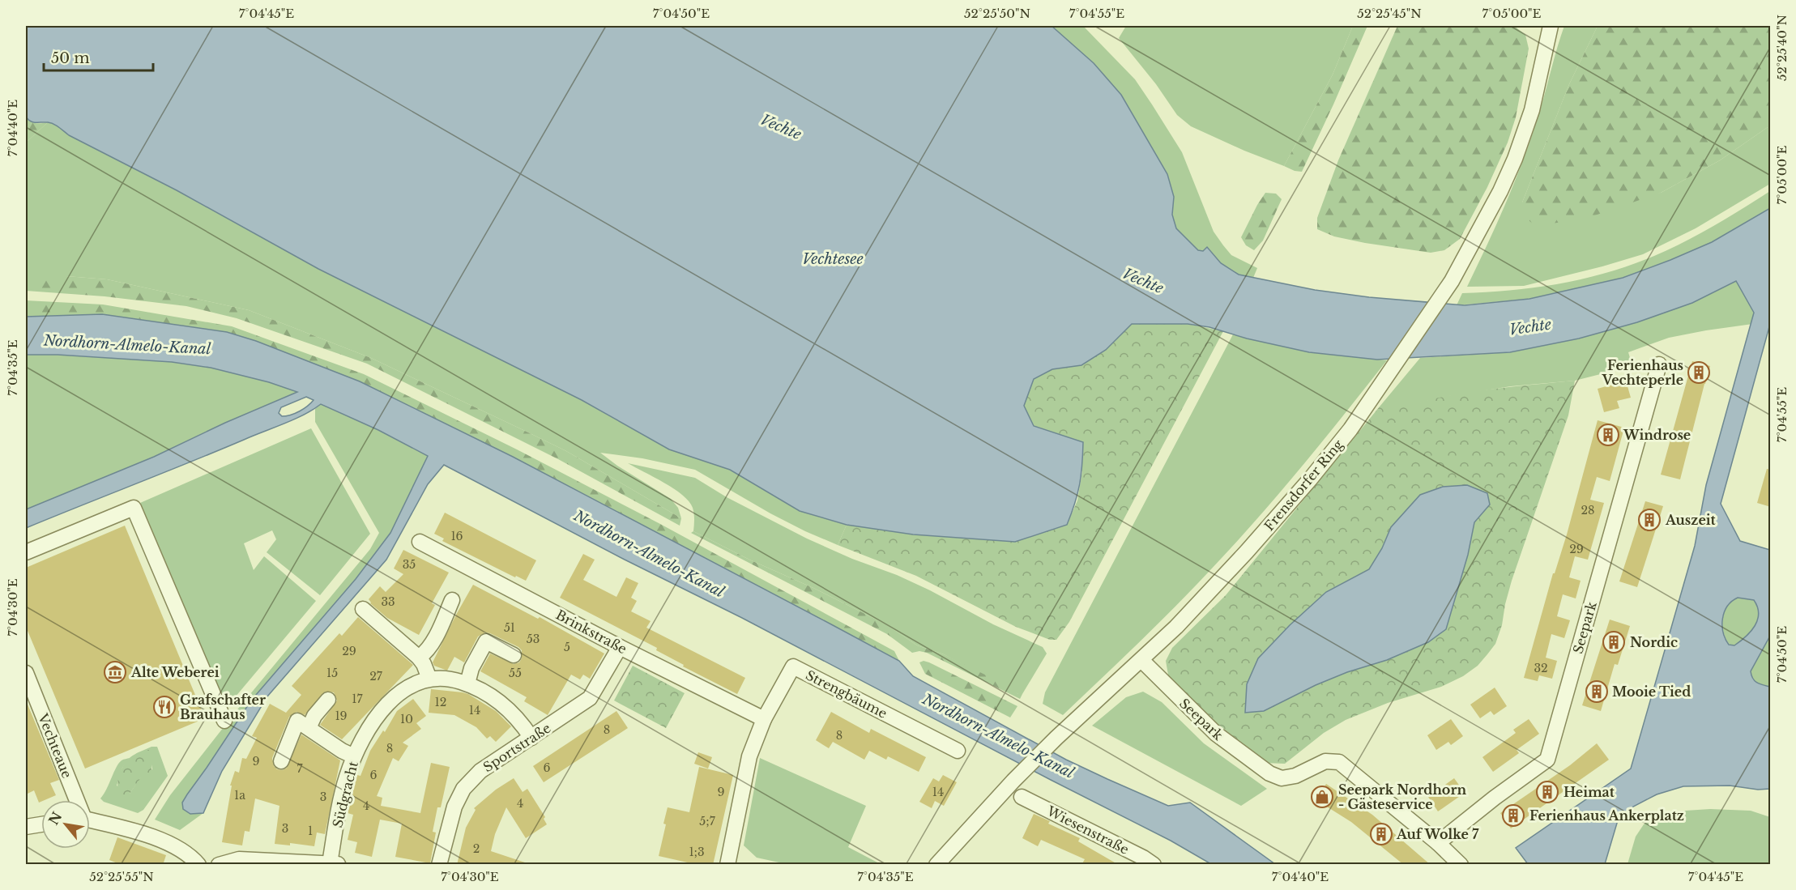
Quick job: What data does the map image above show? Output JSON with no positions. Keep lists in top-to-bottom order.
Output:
{
  "streets": {
    "street": [
      "Frensdorfer Ring",
      "Seepark",
      "Brinkstraße",
      "Strengbäume",
      "Vechteaue",
      "Sportstraße",
      "Südgracht",
      "Wiesenstraße"
    ]
  },
  "crossings": [
    ["Frensdorfer Ring", "Seepark"],
    ["Brinkstraße", "Strengbäume"],
    ["Brinkstraße", "Sportstraße"],
    ["Sportstraße", "Südgracht"]
  ],
  "water": ["Vechte", "Vechtesee", "Nordhorn-Almelo-Kanal"],
  "places": {
    "building": [
      "Ferienhaus Vechteperle",
      "Windrose",
      "Auszeit",
      "Nordic",
      "Mooie Tied",
      "Heimat",
      "Ferienhaus Ankerplatz",
      "Auf Wolke 7"
    ],
    "museum": ["Alte Weberei"],
    "restaurant": ["Grafschafter Brauhaus"],
    "shop": ["Seepark Nordhorn - Gästeservice"]
  },
  "house_numbers": [
    "28",
    "16",
    "29",
    "35",
    "33",
    "51",
    "53",
    "5",
    "29",
    "32",
    "15",
    "55",
    "27",
    "17",
    "12",
    "14",
    "19",
    "10",
    "8",
    "8",
    "8",
    "9",
    "6",
    "7",
    "6",
    "9",
    "14",
    "1a",
    "3",
    "4",
    "4",
    "5;7",
    "3",
    "1",
    "2",
    "1;3"
  ],
  "scale_bar": "50 m",
  "north": "top left",
  "coordinates": [
    "7°04'45\"E",
    "7°04'50\"E",
    "52°25'50\"N",
    "7°04'55\"E",
    "52°25'45\"N",
    "7°05'00\"E",
    "52°25'40\"N",
    "7°04'40\"E",
    "7°04'35\"E",
    "7°04'30\"E",
    "52°25'55\"N"
  ]
}
